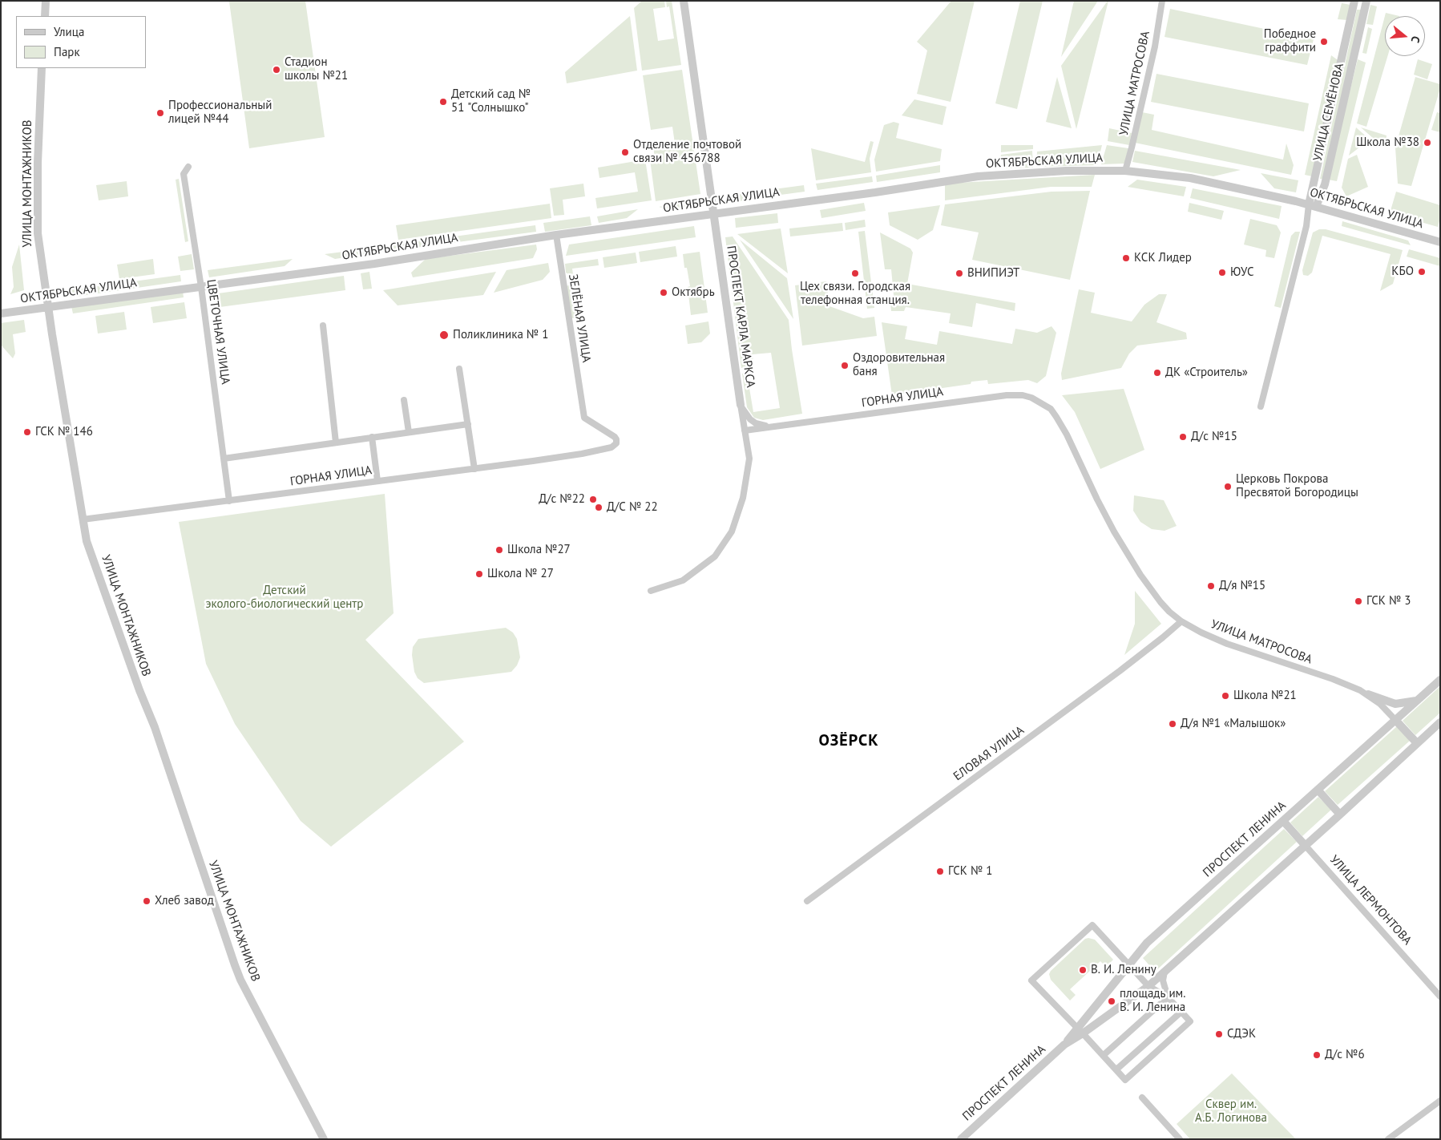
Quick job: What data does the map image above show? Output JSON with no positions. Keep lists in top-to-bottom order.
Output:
{
  "streets": {
    "street": [
      "УЛИЦА МАТРОСОВА",
      "УЛИЦА СЕМЁНОВА",
      "ОКТЯБРЬСКАЯ УЛИЦА",
      "УЛИЦА МОНТАЖНИКОВ",
      "ПРОСПЕКТ КАРЛА МАРКСА",
      "ЗЕЛЁНАЯ УЛИЦА",
      "ЦВЕТОЧНАЯ УЛИЦА",
      "ГОРНАЯ УЛИЦА",
      "ЕЛОВАЯ УЛИЦА",
      "ПРОСПЕКТ ЛЕНИНА",
      "УЛИЦА ЛЕРМОНТОВА"
    ]
  },
  "crossings": [
    ["УЛИЦА МАТРОСОВА", "ОКТЯБРЬСКАЯ УЛИЦА"],
    ["УЛИЦА МАТРОСОВА", "ГОРНАЯ УЛИЦА"],
    ["УЛИЦА МАТРОСОВА", "ЕЛОВАЯ УЛИЦА"],
    ["УЛИЦА МАТРОСОВА", "ПРОСПЕКТ ЛЕНИНА"],
    ["УЛИЦА СЕМЁНОВА", "ОКТЯБРЬСКАЯ УЛИЦА"],
    ["ОКТЯБРЬСКАЯ УЛИЦА", "УЛИЦА МОНТАЖНИКОВ"],
    ["ОКТЯБРЬСКАЯ УЛИЦА", "ПРОСПЕКТ КАРЛА МАРКСА"],
    ["ОКТЯБРЬСКАЯ УЛИЦА", "ЗЕЛЁНАЯ УЛИЦА"],
    ["ОКТЯБРЬСКАЯ УЛИЦА", "ЦВЕТОЧНАЯ УЛИЦА"],
    ["УЛИЦА МОНТАЖНИКОВ", "ГОРНАЯ УЛИЦА"],
    ["ПРОСПЕКТ КАРЛА МАРКСА", "ГОРНАЯ УЛИЦА"],
    ["ЗЕЛЁНАЯ УЛИЦА", "ГОРНАЯ УЛИЦА"],
    ["ЦВЕТОЧНАЯ УЛИЦА", "ГОРНАЯ УЛИЦА"],
    ["ПРОСПЕКТ ЛЕНИНА", "УЛИЦА ЛЕРМОНТОВА"]
  ],
  "districts": ["ОЗЁРСК"],
  "parks": ["Детский эколого-биологический центр", "Сквер им. А.Б. Логинова"],
  "places": [
    "Победное граффити",
    "Стадион школы №21",
    "Детский сад № 51 \"Солнышко\"",
    "Профессиональный лицей №44",
    "Школа №38",
    "Отделение почтовой связи № 456788",
    "КСК Лидер",
    "КБО",
    "ЮУС",
    "Цех связи. Городская телефонная станция.",
    "ВНИПИЭТ",
    "Октябрь",
    "Поликлиника № 1",
    "Оздоровительная баня",
    "ДК «Строитель»",
    "ГСК № 146",
    "Д/с №15",
    "Церковь Покрова Пресвятой Богородицы",
    "Д/с №22",
    "Д/С № 22",
    "Школа №27",
    "Школа № 27",
    "Д/я №15",
    "ГСК № 3",
    "Школа №21",
    "Д/я №1 «Малышок»",
    "ГСК № 1",
    "Хлеб завод",
    "В. И. Ленину",
    "площадь им. В. И. Ленина",
    "СДЭК",
    "Д/с №6"
  ],
  "legend": ["Улица", "Парк"],
  "north": "right"
}
